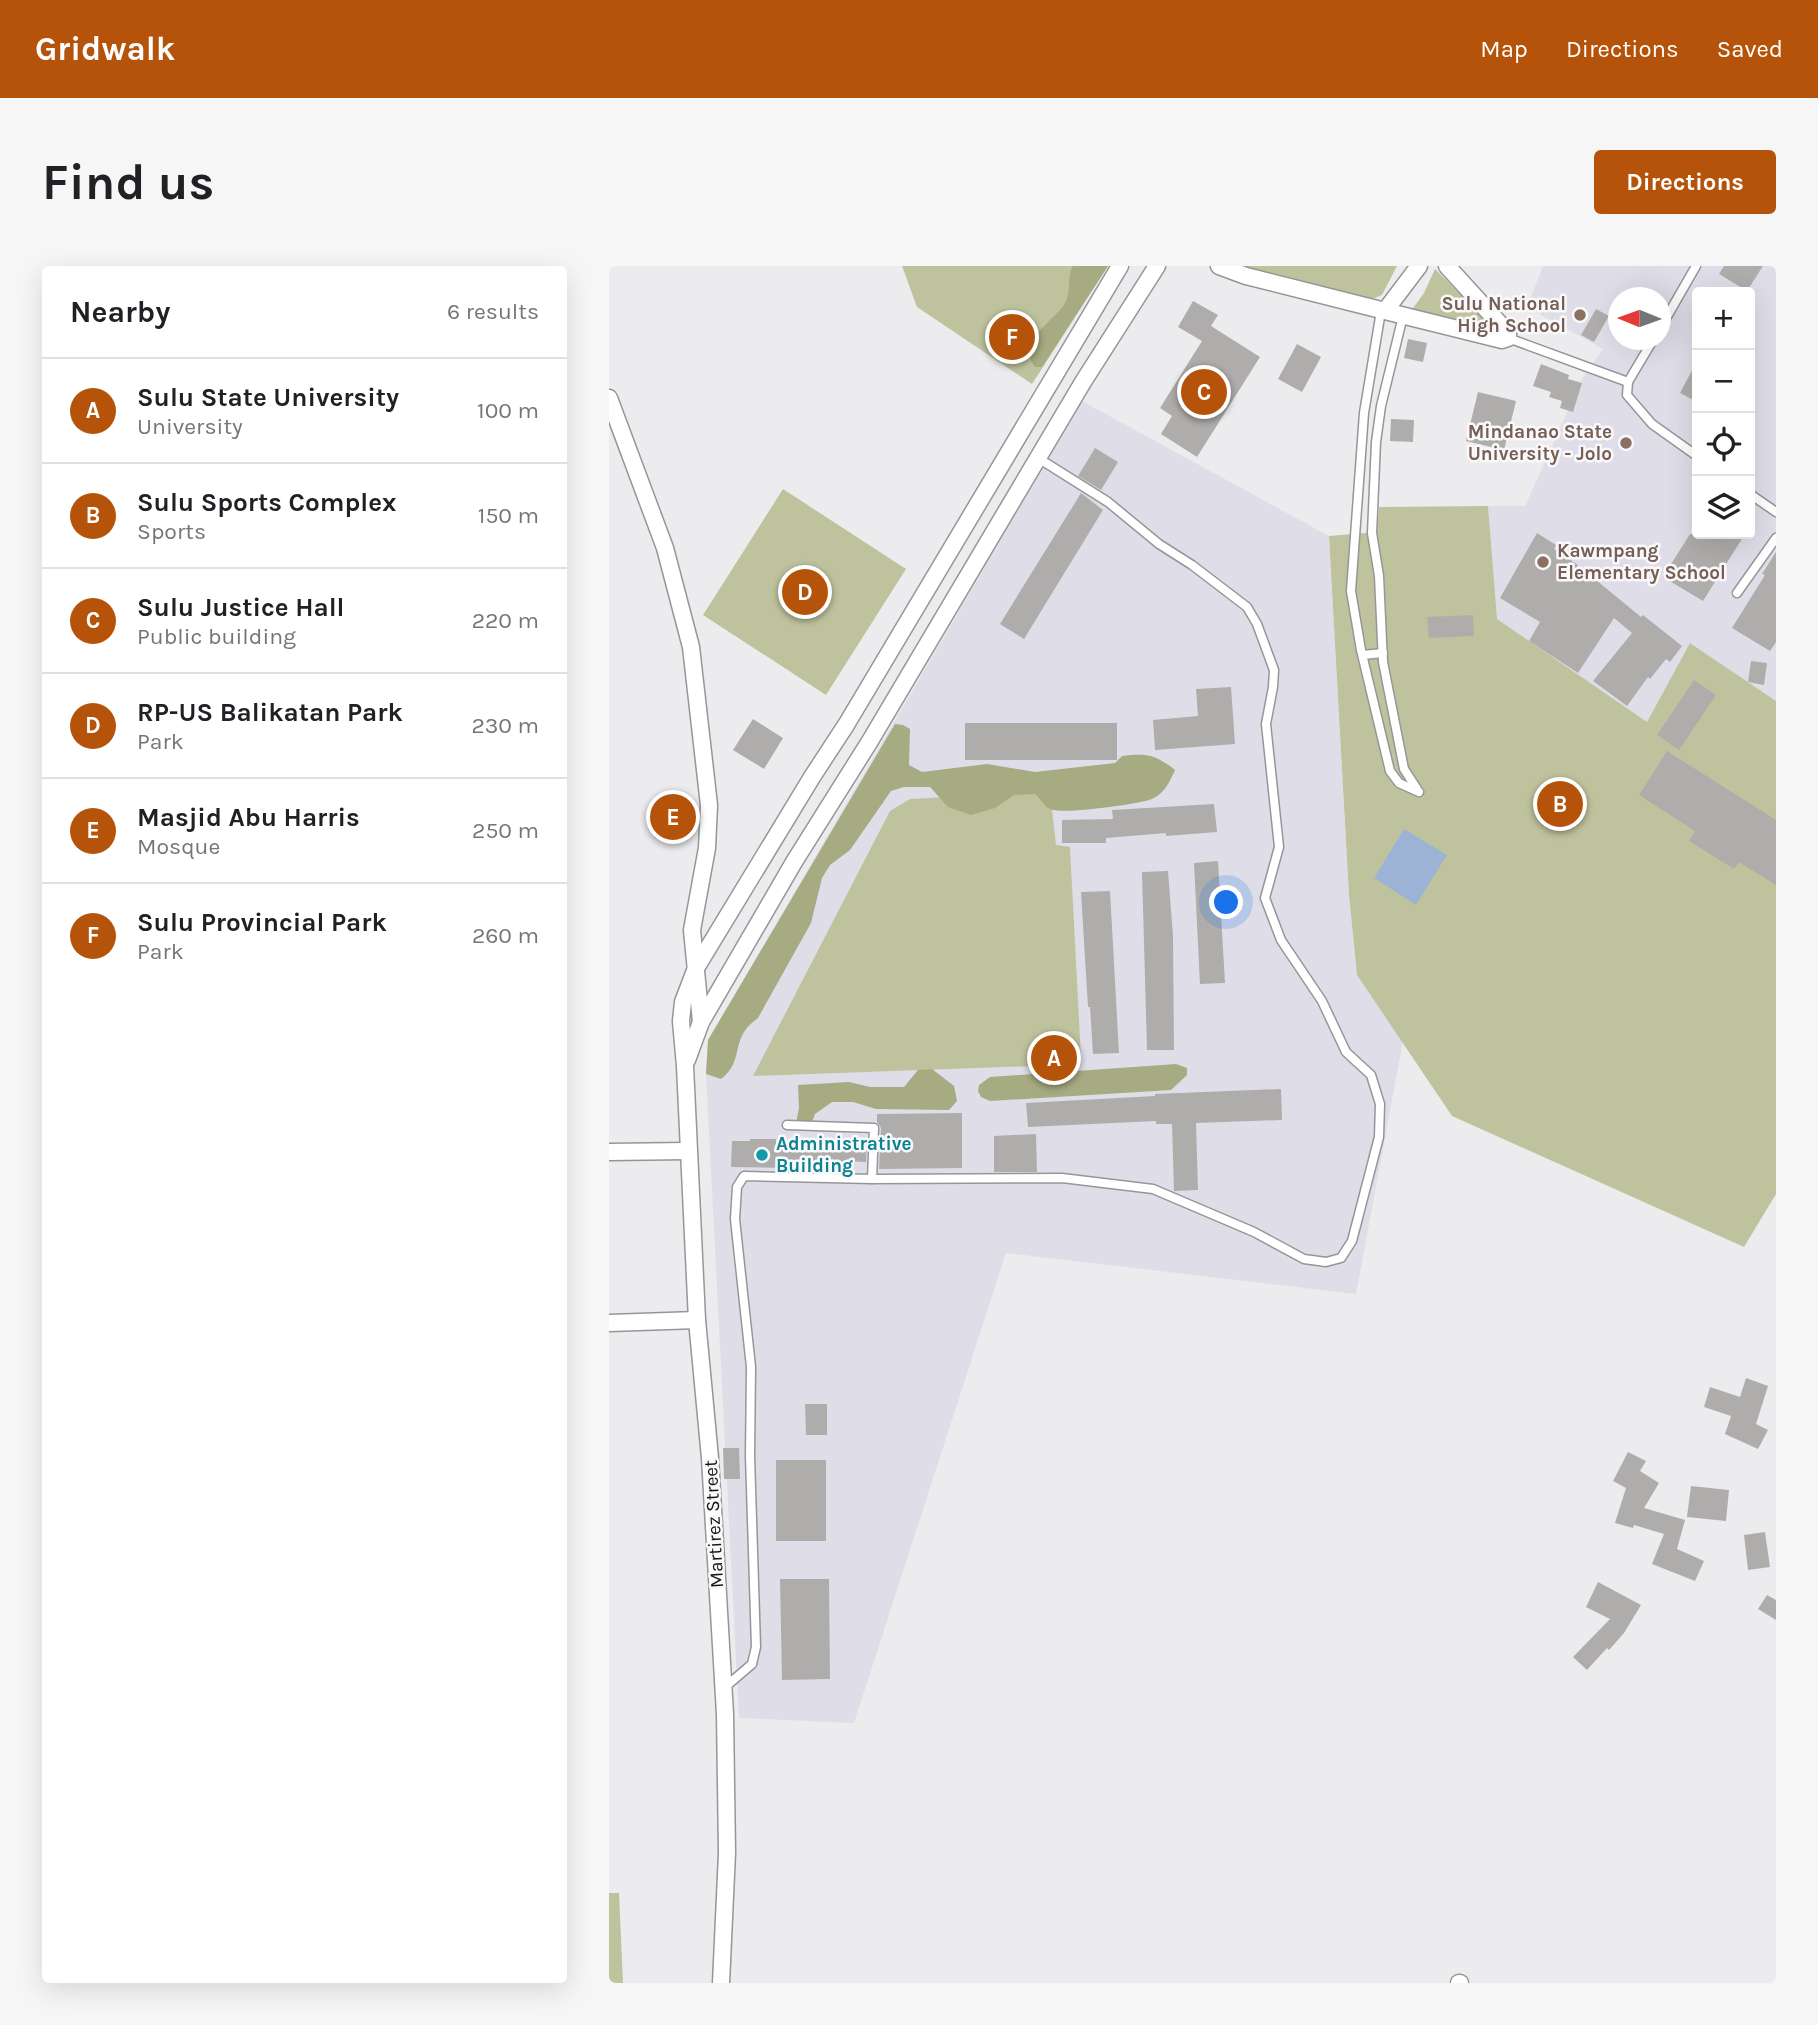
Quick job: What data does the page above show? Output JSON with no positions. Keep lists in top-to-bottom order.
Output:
{
  "streets": {
    "street": ["Martirez Street"]
  },
  "places": [
    "Sulu National High School",
    "Mindanao State University - Jolo",
    "Kawmpang Elementary School",
    "Administrative Building"
  ],
  "north": "left",
  "page": {
    "header": "Gridwalk",
    "nav": ["Map", "Directions", "Saved"],
    "buttons": "Directions",
    "title": "Find us",
    "heading": ["Nearby", "6 results"],
    "map_buttons": ["+", "−"],
    "pins": [
      "F",
      "C",
      "D",
      "B",
      "E",
      "A"
    ],
    "list": [
      {
        "mark": "A",
        "name": "Sulu State University",
        "note": "University",
        "value": "100 m"
      },
      {
        "mark": "B",
        "name": "Sulu Sports Complex",
        "note": "Sports",
        "value": "150 m"
      },
      {
        "mark": "C",
        "name": "Sulu Justice Hall",
        "note": "Public building",
        "value": "220 m"
      },
      {
        "mark": "D",
        "name": "RP-US Balikatan Park",
        "note": "Park",
        "value": "230 m"
      },
      {
        "mark": "E",
        "name": "Masjid Abu Harris",
        "note": "Mosque",
        "value": "250 m"
      },
      {
        "mark": "F",
        "name": "Sulu Provincial Park",
        "note": "Park",
        "value": "260 m"
      }
    ]
  }
}
